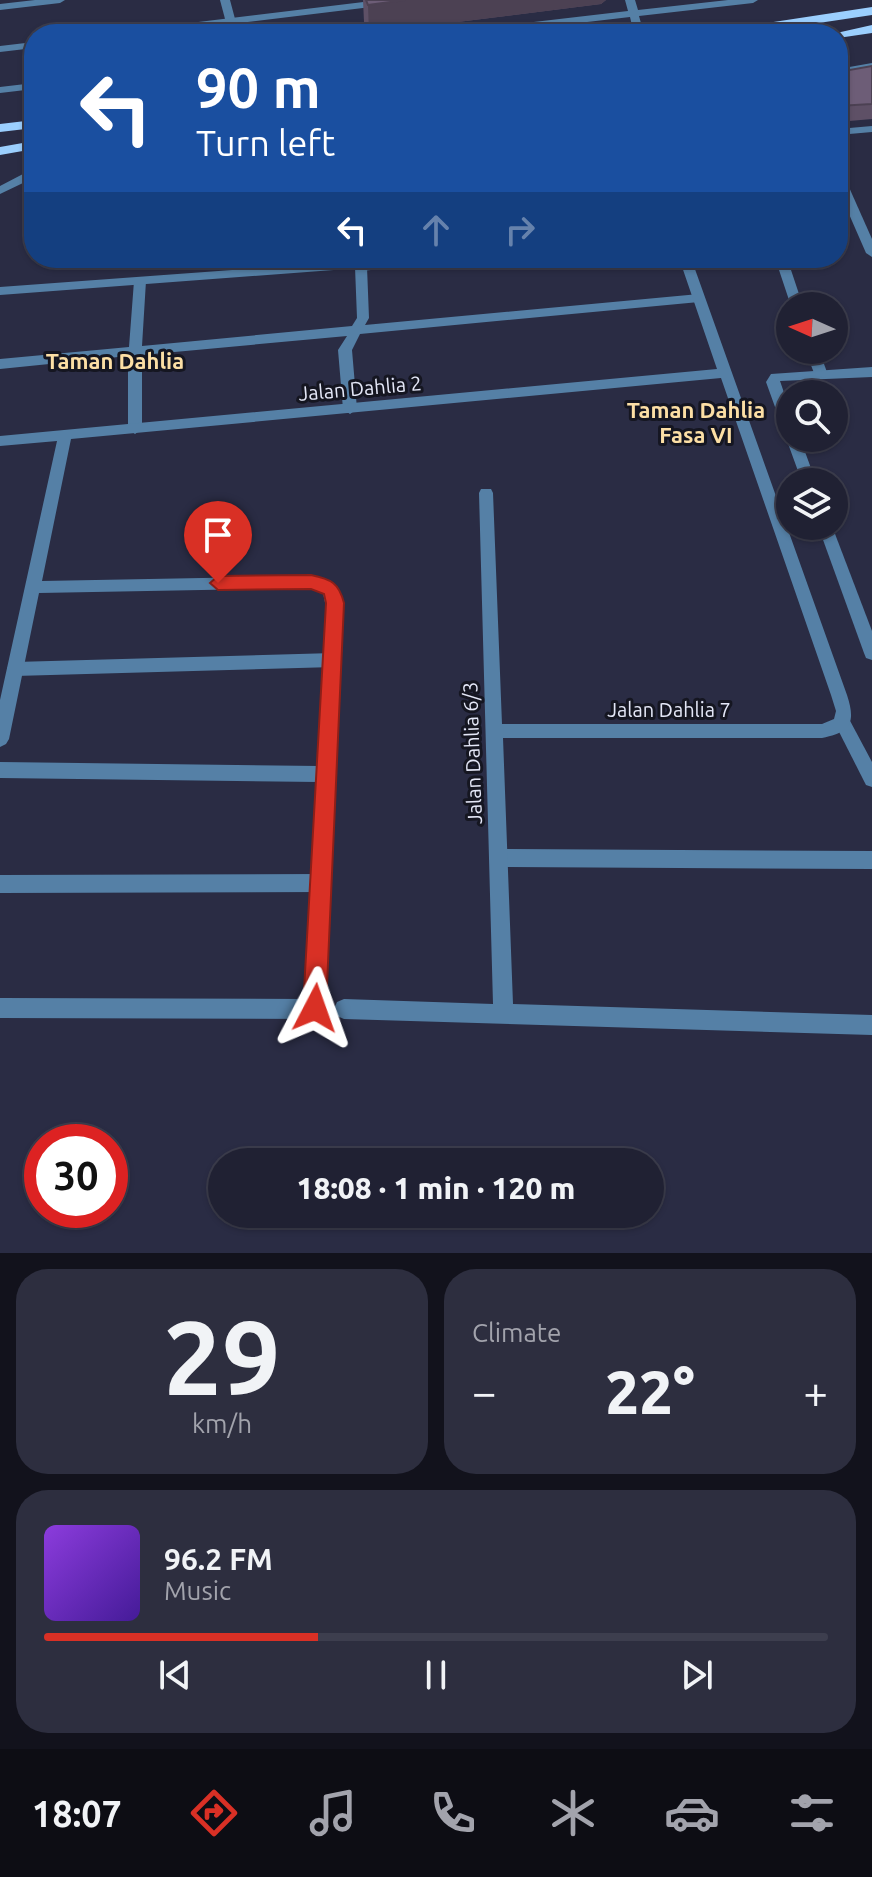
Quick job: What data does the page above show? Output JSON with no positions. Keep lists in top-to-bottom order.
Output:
{
  "streets": {
    "street": ["Jalan Dahlia 2", "Jalan Dahlia 7", "Jalan Dahlia 6/3"]
  },
  "crossings": [
    ["Jalan Dahlia 7", "Jalan Dahlia 6/3"]
  ],
  "districts": ["Taman Dahlia", "Taman Dahlia Fasa VI"],
  "north": "left",
  "page": {
    "turn": ["90 m", "Turn left"],
    "limit": "30",
    "trip": "18:08 · 1 min · 120 m",
    "tile": [
      ["29", "km/h"],
      "Climate"
    ],
    "heat": ["−", "22°", "+"],
    "song": ["96.2 FM", "Music"],
    "tabs": "18:07"
  }
}
